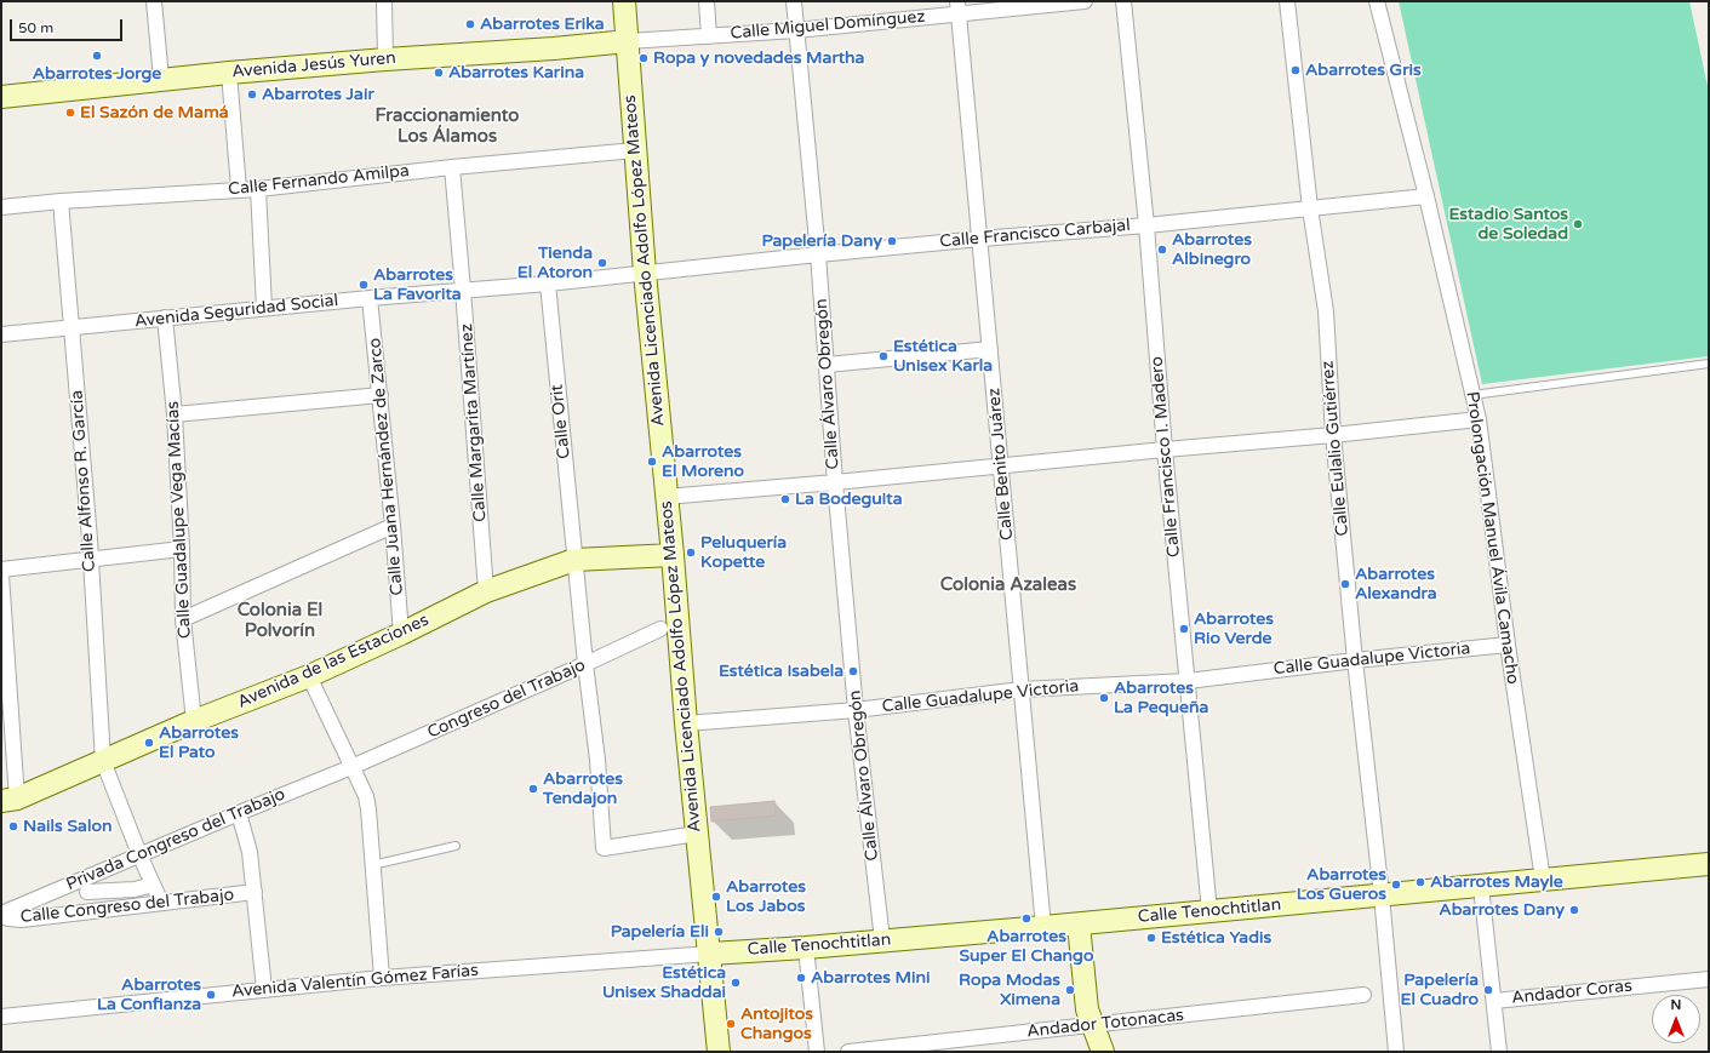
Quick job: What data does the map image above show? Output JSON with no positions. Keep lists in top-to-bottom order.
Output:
{
  "streets": {
    "street": [
      "Calle Miguel Domínguez",
      "Avenida Jesús Yuren",
      "Calle Fernando Amilpa",
      "Calle Francisco Carbajal",
      "Avenida Licenciado Adolfo López Mateos",
      "Avenida Seguridad Social",
      "Calle Álvaro Obregón",
      "Calle Orit",
      "Calle Margarita Martínez",
      "Calle Eulalio Gutiérrez",
      "Calle Francisco I. Madero",
      "Calle Benito Juárez",
      "Calle Juana Hernández de Zarco",
      "Calle Alfonso R. García",
      "Calle Guadalupe Vega Macías",
      "Prolongación Manuel Ávila Camacho",
      "Calle Guadalupe Victoria",
      "Avenida de las Estaciones",
      "Congreso del Trabajo",
      "Privada Congreso del Trabajo",
      "Calle Congreso del Trabajo",
      "Calle Tenochtitlan",
      "Avenida Valentín Gómez Farías",
      "Andador Coras",
      "Andador Totonacas"
    ]
  },
  "crossings": [
    ["Calle Miguel Domínguez", "Avenida Jesús Yuren"],
    ["Calle Miguel Domínguez", "Avenida Licenciado Adolfo López Mateos"],
    ["Calle Miguel Domínguez", "Calle Álvaro Obregón"],
    ["Calle Miguel Domínguez", "Calle Benito Juárez"],
    ["Avenida Jesús Yuren", "Avenida Licenciado Adolfo López Mateos"],
    ["Calle Fernando Amilpa", "Avenida Licenciado Adolfo López Mateos"],
    ["Calle Fernando Amilpa", "Calle Margarita Martínez"],
    ["Calle Fernando Amilpa", "Calle Alfonso R. García"],
    ["Calle Francisco Carbajal", "Avenida Licenciado Adolfo López Mateos"],
    ["Calle Francisco Carbajal", "Avenida Seguridad Social"],
    ["Calle Francisco Carbajal", "Calle Álvaro Obregón"],
    ["Calle Francisco Carbajal", "Calle Eulalio Gutiérrez"],
    ["Calle Francisco Carbajal", "Calle Francisco I. Madero"],
    ["Calle Francisco Carbajal", "Calle Benito Juárez"],
    ["Calle Francisco Carbajal", "Prolongación Manuel Ávila Camacho"],
    ["Avenida Licenciado Adolfo López Mateos", "Avenida Seguridad Social"],
    ["Avenida Licenciado Adolfo López Mateos", "Calle Orit"],
    ["Avenida Licenciado Adolfo López Mateos", "Calle Guadalupe Victoria"],
    ["Avenida Licenciado Adolfo López Mateos", "Avenida de las Estaciones"],
    ["Avenida Licenciado Adolfo López Mateos", "Calle Tenochtitlan"],
    ["Avenida Licenciado Adolfo López Mateos", "Avenida Valentín Gómez Farías"],
    ["Avenida Seguridad Social", "Calle Orit"],
    ["Avenida Seguridad Social", "Calle Margarita Martínez"],
    ["Avenida Seguridad Social", "Calle Juana Hernández de Zarco"],
    ["Avenida Seguridad Social", "Calle Alfonso R. García"],
    ["Avenida Seguridad Social", "Calle Guadalupe Vega Macías"],
    ["Calle Álvaro Obregón", "Calle Guadalupe Victoria"],
    ["Calle Álvaro Obregón", "Calle Tenochtitlan"],
    ["Calle Orit", "Avenida de las Estaciones"],
    ["Calle Orit", "Congreso del Trabajo"],
    ["Calle Margarita Martínez", "Avenida de las Estaciones"],
    ["Calle Eulalio Gutiérrez", "Calle Guadalupe Victoria"],
    ["Calle Eulalio Gutiérrez", "Calle Tenochtitlan"],
    ["Calle Francisco I. Madero", "Calle Guadalupe Victoria"],
    ["Calle Francisco I. Madero", "Calle Tenochtitlan"],
    ["Calle Benito Juárez", "Calle Guadalupe Victoria"],
    ["Calle Benito Juárez", "Calle Tenochtitlan"],
    ["Calle Juana Hernández de Zarco", "Avenida de las Estaciones"],
    ["Calle Alfonso R. García", "Avenida de las Estaciones"],
    ["Calle Guadalupe Vega Macías", "Avenida de las Estaciones"],
    ["Prolongación Manuel Ávila Camacho", "Calle Guadalupe Victoria"],
    ["Prolongación Manuel Ávila Camacho", "Calle Tenochtitlan"],
    ["Congreso del Trabajo", "Privada Congreso del Trabajo"],
    ["Privada Congreso del Trabajo", "Calle Congreso del Trabajo"],
    ["Calle Tenochtitlan", "Avenida Valentín Gómez Farías"]
  ],
  "districts": ["Fraccionamiento Los Álamos", "Colonia Azaleas", "Colonia El Polvorín"],
  "places": [
    "Abarrotes Erika",
    "Abarrotes Jorge",
    "Ropa y novedades Martha",
    "Abarrotes Gris",
    "Abarrotes Karina",
    "Abarrotes Jair",
    "El Sazón de Mamá",
    "Estadio Santos de Soledad",
    "Papelería Dany",
    "Abarrotes Albinegro",
    "Tienda El Atoron",
    "Abarrotes La Favorita",
    "Estética Unisex Karla",
    "Abarrotes El Moreno",
    "La Bodeguita",
    "Peluquería Kopette",
    "Abarrotes Alexandra",
    "Abarrotes Rio Verde",
    "Estética Isabela",
    "Abarrotes La Pequeña",
    "Abarrotes El Pato",
    "Abarrotes Tendajon",
    "Nails Salon",
    "Abarrotes Mayle",
    "Abarrotes Los Gueros",
    "Abarrotes Los Jabos",
    "Abarrotes Dany",
    "Abarrotes Super El Chango",
    "Papelería Eli",
    "Estética Yadis",
    "Abarrotes Mini",
    "Estética Unisex Shaddai",
    "Ropa Modas Ximena",
    "Papelería El Cuadro",
    "Abarrotes La Confianza",
    "Antojitos Changos"
  ],
  "scale_bar": "50 m",
  "north": "top"
}
